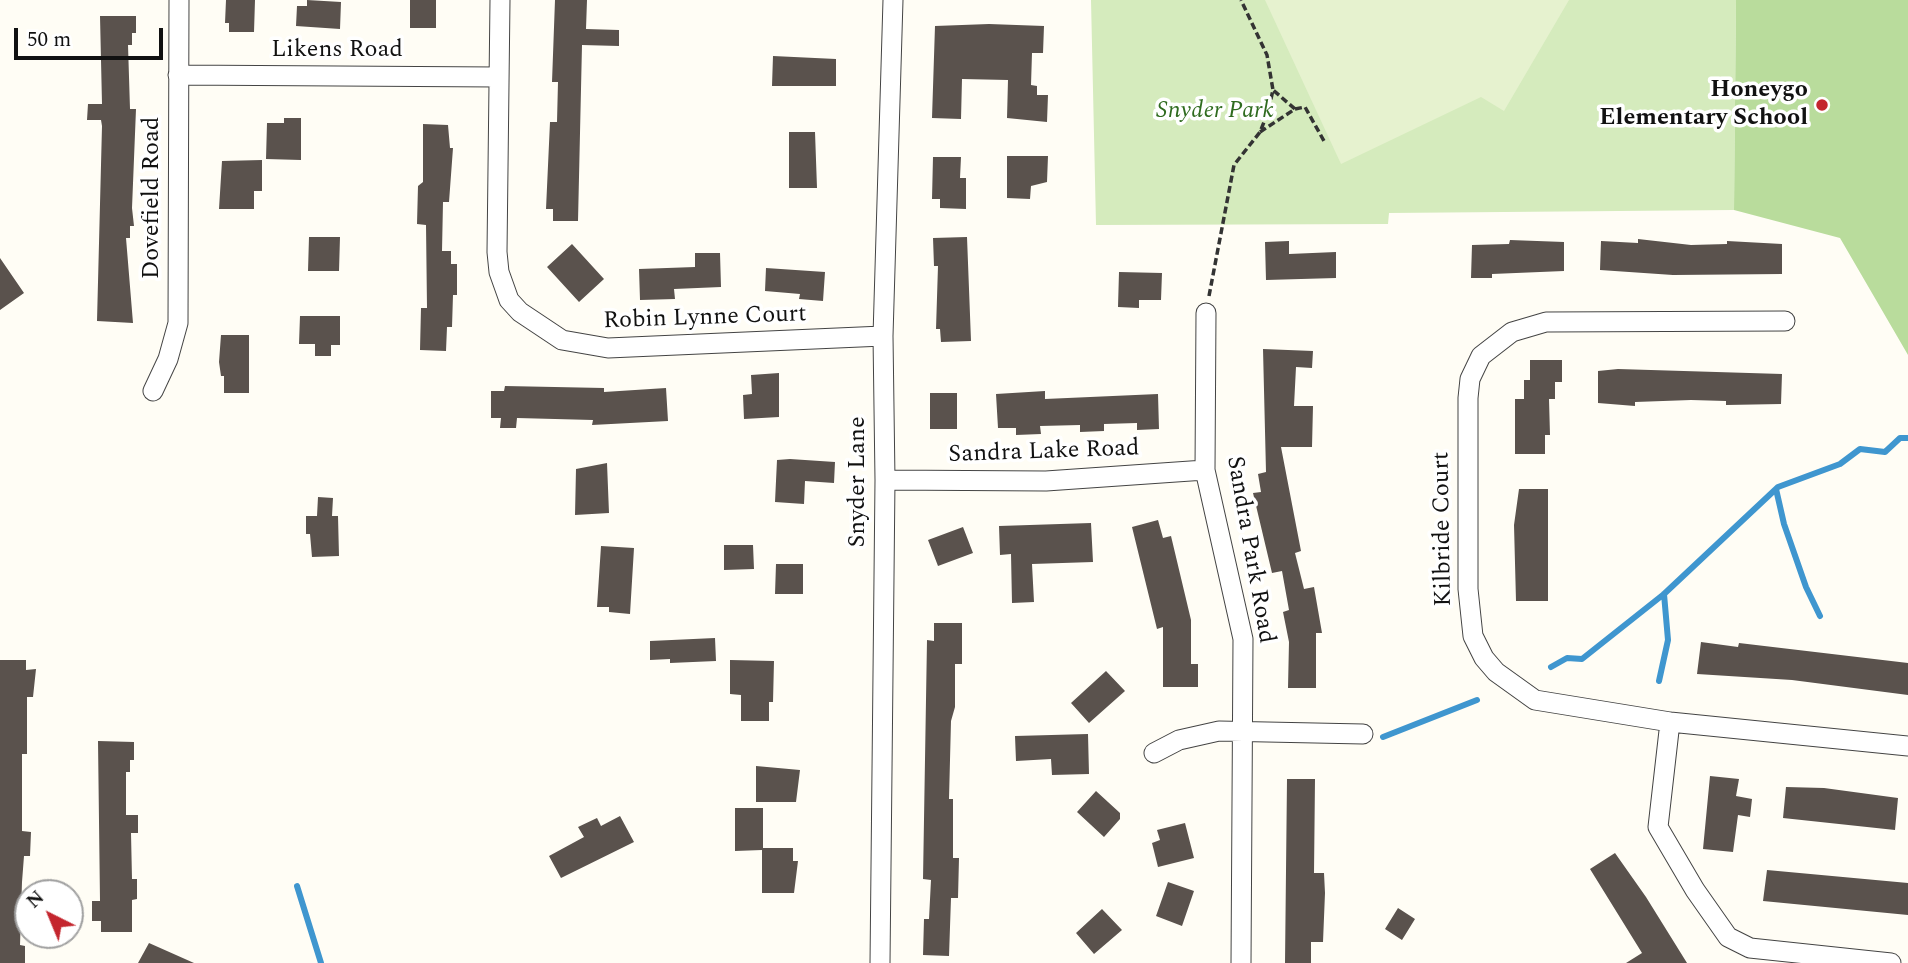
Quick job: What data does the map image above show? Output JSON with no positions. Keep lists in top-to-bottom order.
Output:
{
  "streets": {
    "street": [
      "Likens Road",
      "Dovefield Road",
      "Robin Lynne Court",
      "Sandra Lake Road",
      "Snyder Lane",
      "Kilbride Court",
      "Sandra Park Road"
    ]
  },
  "crossings": [
    ["Likens Road", "Dovefield Road"],
    ["Likens Road", "Robin Lynne Court"],
    ["Robin Lynne Court", "Snyder Lane"],
    ["Sandra Lake Road", "Snyder Lane"],
    ["Sandra Lake Road", "Sandra Park Road"]
  ],
  "parks": ["Snyder Park"],
  "places": ["Honeygo Elementary School"],
  "scale_bar": "50 m",
  "north": "top left"
}
